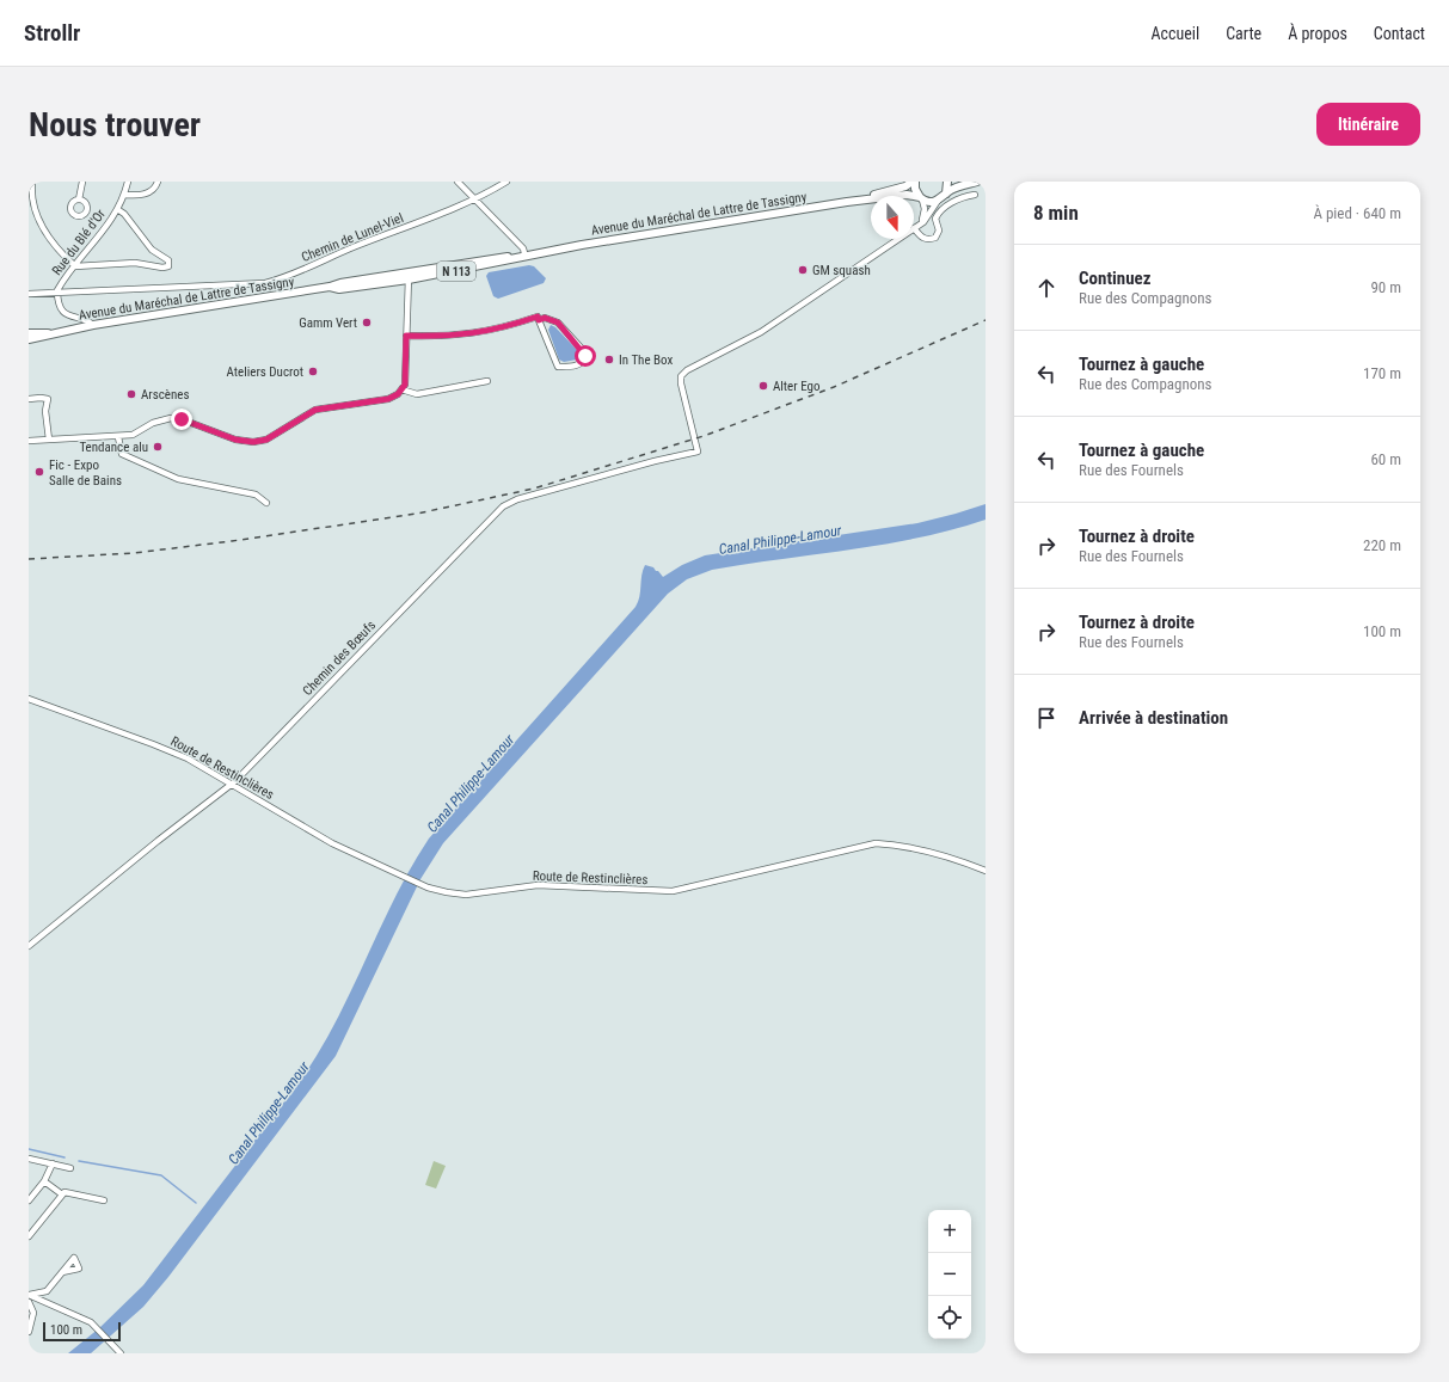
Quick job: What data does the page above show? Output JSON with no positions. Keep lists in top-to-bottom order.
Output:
{
  "streets": {
    "main road": ["Avenue du Maréchal de Lattre de Tassigny", "N 113"],
    "street": [
      "Chemin de Lunel-Viel",
      "Rue du Blé d'Or",
      "Chemin des Bœufs",
      "Route de Restinclières"
    ]
  },
  "crossings": [
    ["Avenue du Maréchal de Lattre de Tassigny", "Rue du Blé d'Or"],
    ["Chemin de Lunel-Viel", "Rue du Blé d'Or"],
    ["Chemin des Bœufs", "Route de Restinclières"]
  ],
  "water": ["Canal Philippe-Lamour"],
  "places": [
    "GM squash",
    "Gamm Vert",
    "In The Box",
    "Ateliers Ducrot",
    "Alter Ego",
    "Arscènes",
    "Tendance alu",
    "Fic - Expo Salle de Bains"
  ],
  "scale_bar": "100 m",
  "north": "bottom",
  "page": {
    "header": "Strollr",
    "nav": [
      "Accueil",
      "Carte",
      "À propos",
      "Contact"
    ],
    "buttons": "Itinéraire",
    "title": "Nous trouver",
    "heading": ["8 min", "À pied · 640 m"],
    "list": [
      ["Continuez", "Rue des Compagnons", "90 m"],
      ["Tournez à gauche", "Rue des Compagnons", "170 m"],
      ["Tournez à gauche", "Rue des Fournels", "60 m"],
      ["Tournez à droite", "Rue des Fournels", "220 m"],
      ["Tournez à droite", "Rue des Fournels", "100 m"],
      "Arrivée à destination"
    ],
    "map_buttons": ["+", "−"],
    "scale": "100 m"
  }
}
